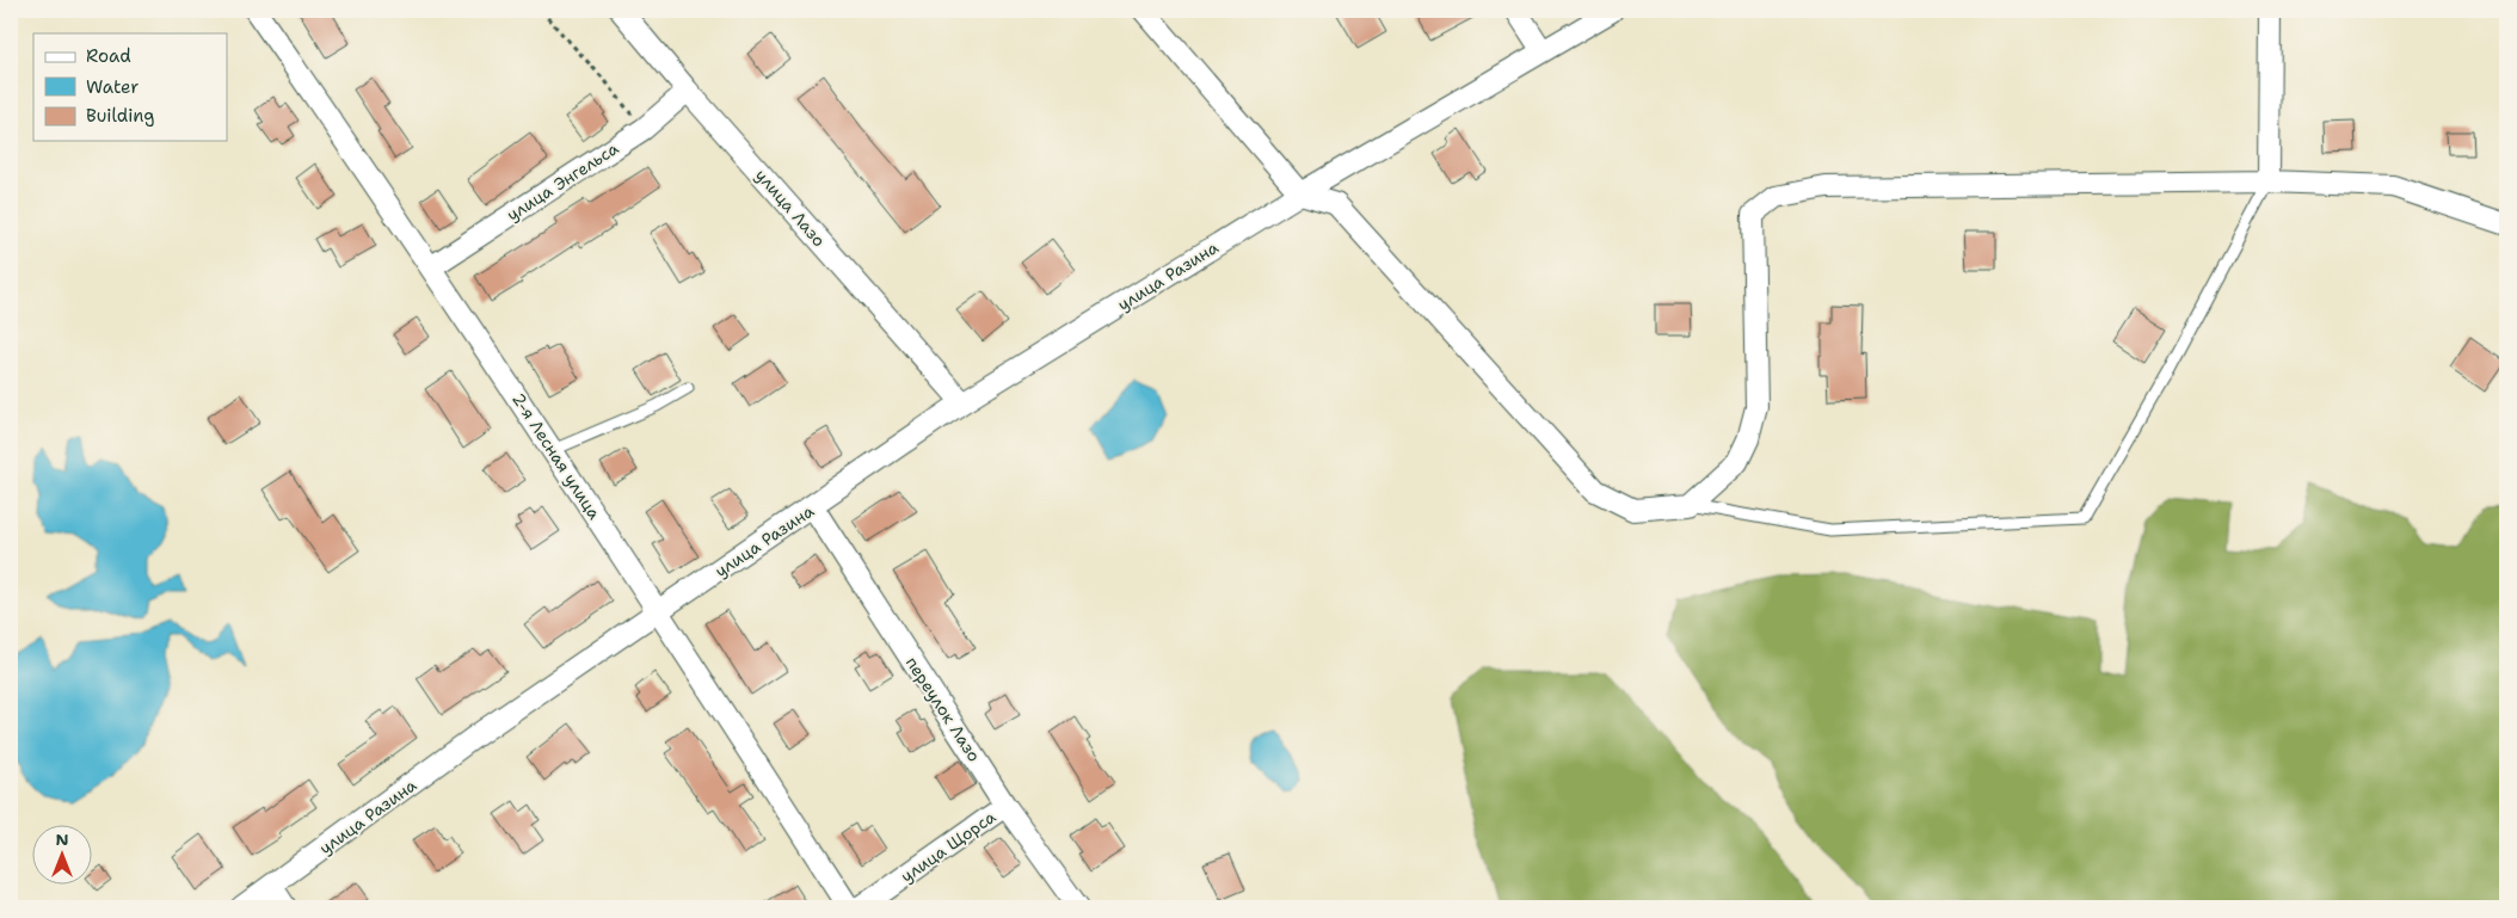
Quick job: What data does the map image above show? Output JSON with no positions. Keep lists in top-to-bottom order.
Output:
{
  "streets": {
    "street": [
      "улица Энгельса",
      "улица Лазо",
      "улица Разина",
      "2-я Лесная улица",
      "переулок Лазо",
      "улица Щорса"
    ]
  },
  "crossings": [
    ["улица Энгельса", "улица Лазо"],
    ["улица Энгельса", "2-я Лесная улица"],
    ["улица Лазо", "улица Разина"],
    ["улица Разина", "2-я Лесная улица"],
    ["улица Разина", "переулок Лазо"],
    ["переулок Лазо", "улица Щорса"]
  ],
  "legend": ["Road", "Water", "Building"],
  "north": "top"
}
